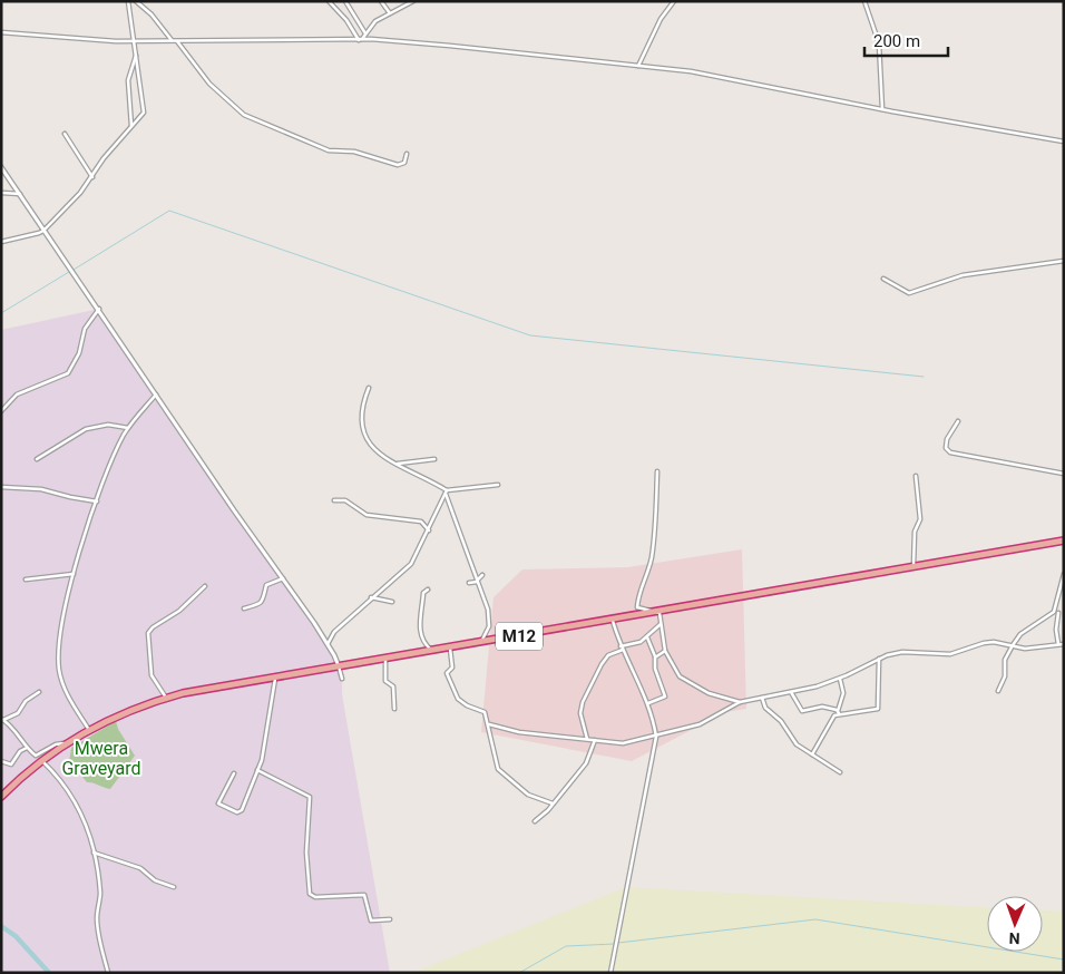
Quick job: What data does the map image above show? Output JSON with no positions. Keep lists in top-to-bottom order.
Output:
{
  "streets": {
    "highway": ["M12"]
  },
  "parks": ["Mwera Graveyard"],
  "scale_bar": "200 m",
  "north": "bottom"
}
